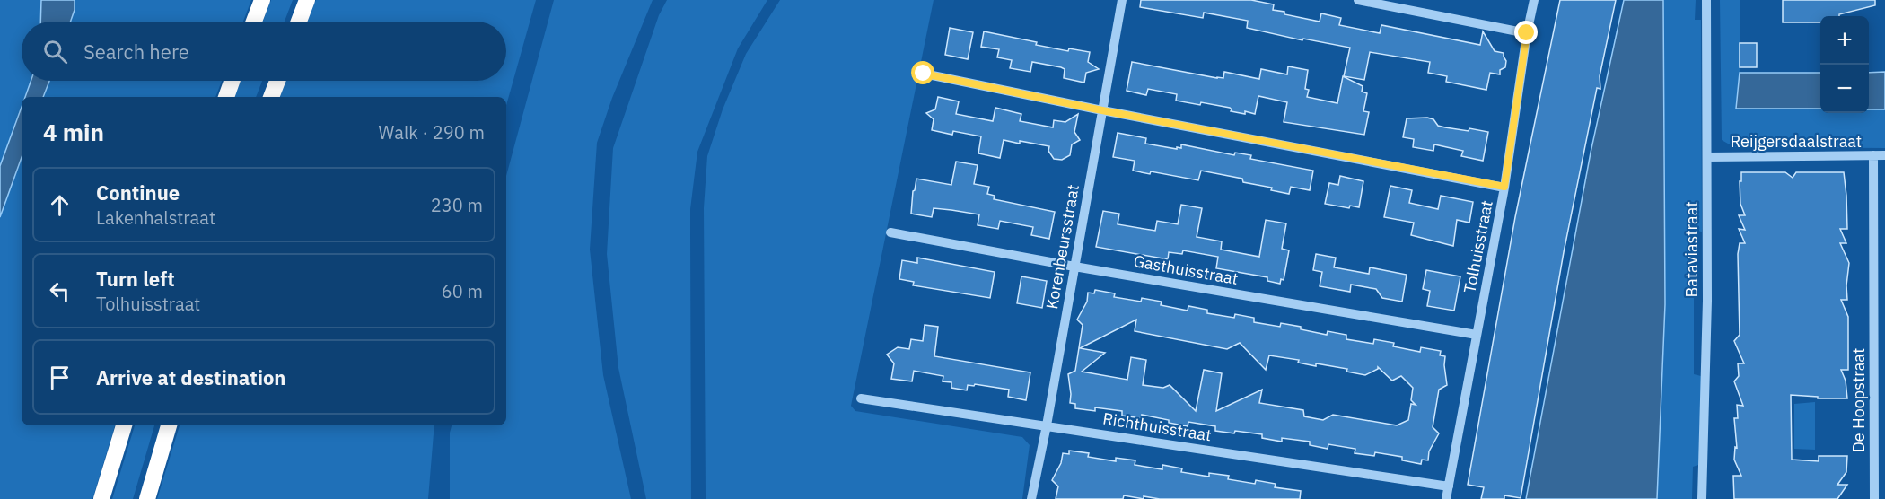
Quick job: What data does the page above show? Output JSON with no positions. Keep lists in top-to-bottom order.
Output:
{
  "streets": {
    "street": [
      "Reijgersdaalstraat",
      "Korenbeursstraat",
      "Tolhuisstraat",
      "Bataviastraat",
      "Gasthuisstraat",
      "De Hoopstraat",
      "Richthuisstraat"
    ]
  },
  "crossings": [
    ["Reijgersdaalstraat", "Bataviastraat"],
    ["Reijgersdaalstraat", "De Hoopstraat"],
    ["Korenbeursstraat", "Gasthuisstraat"],
    ["Korenbeursstraat", "Richthuisstraat"],
    ["Tolhuisstraat", "Gasthuisstraat"],
    ["Tolhuisstraat", "Richthuisstraat"]
  ],
  "page": {
    "map_buttons": ["+", "−"],
    "search": "Search here",
    "heading": ["4 min", "Walk · 290 m"],
    "list": [
      ["Continue", "Lakenhalstraat", "230 m"],
      ["Turn left", "Tolhuisstraat", "60 m"],
      "Arrive at destination"
    ]
  }
}
